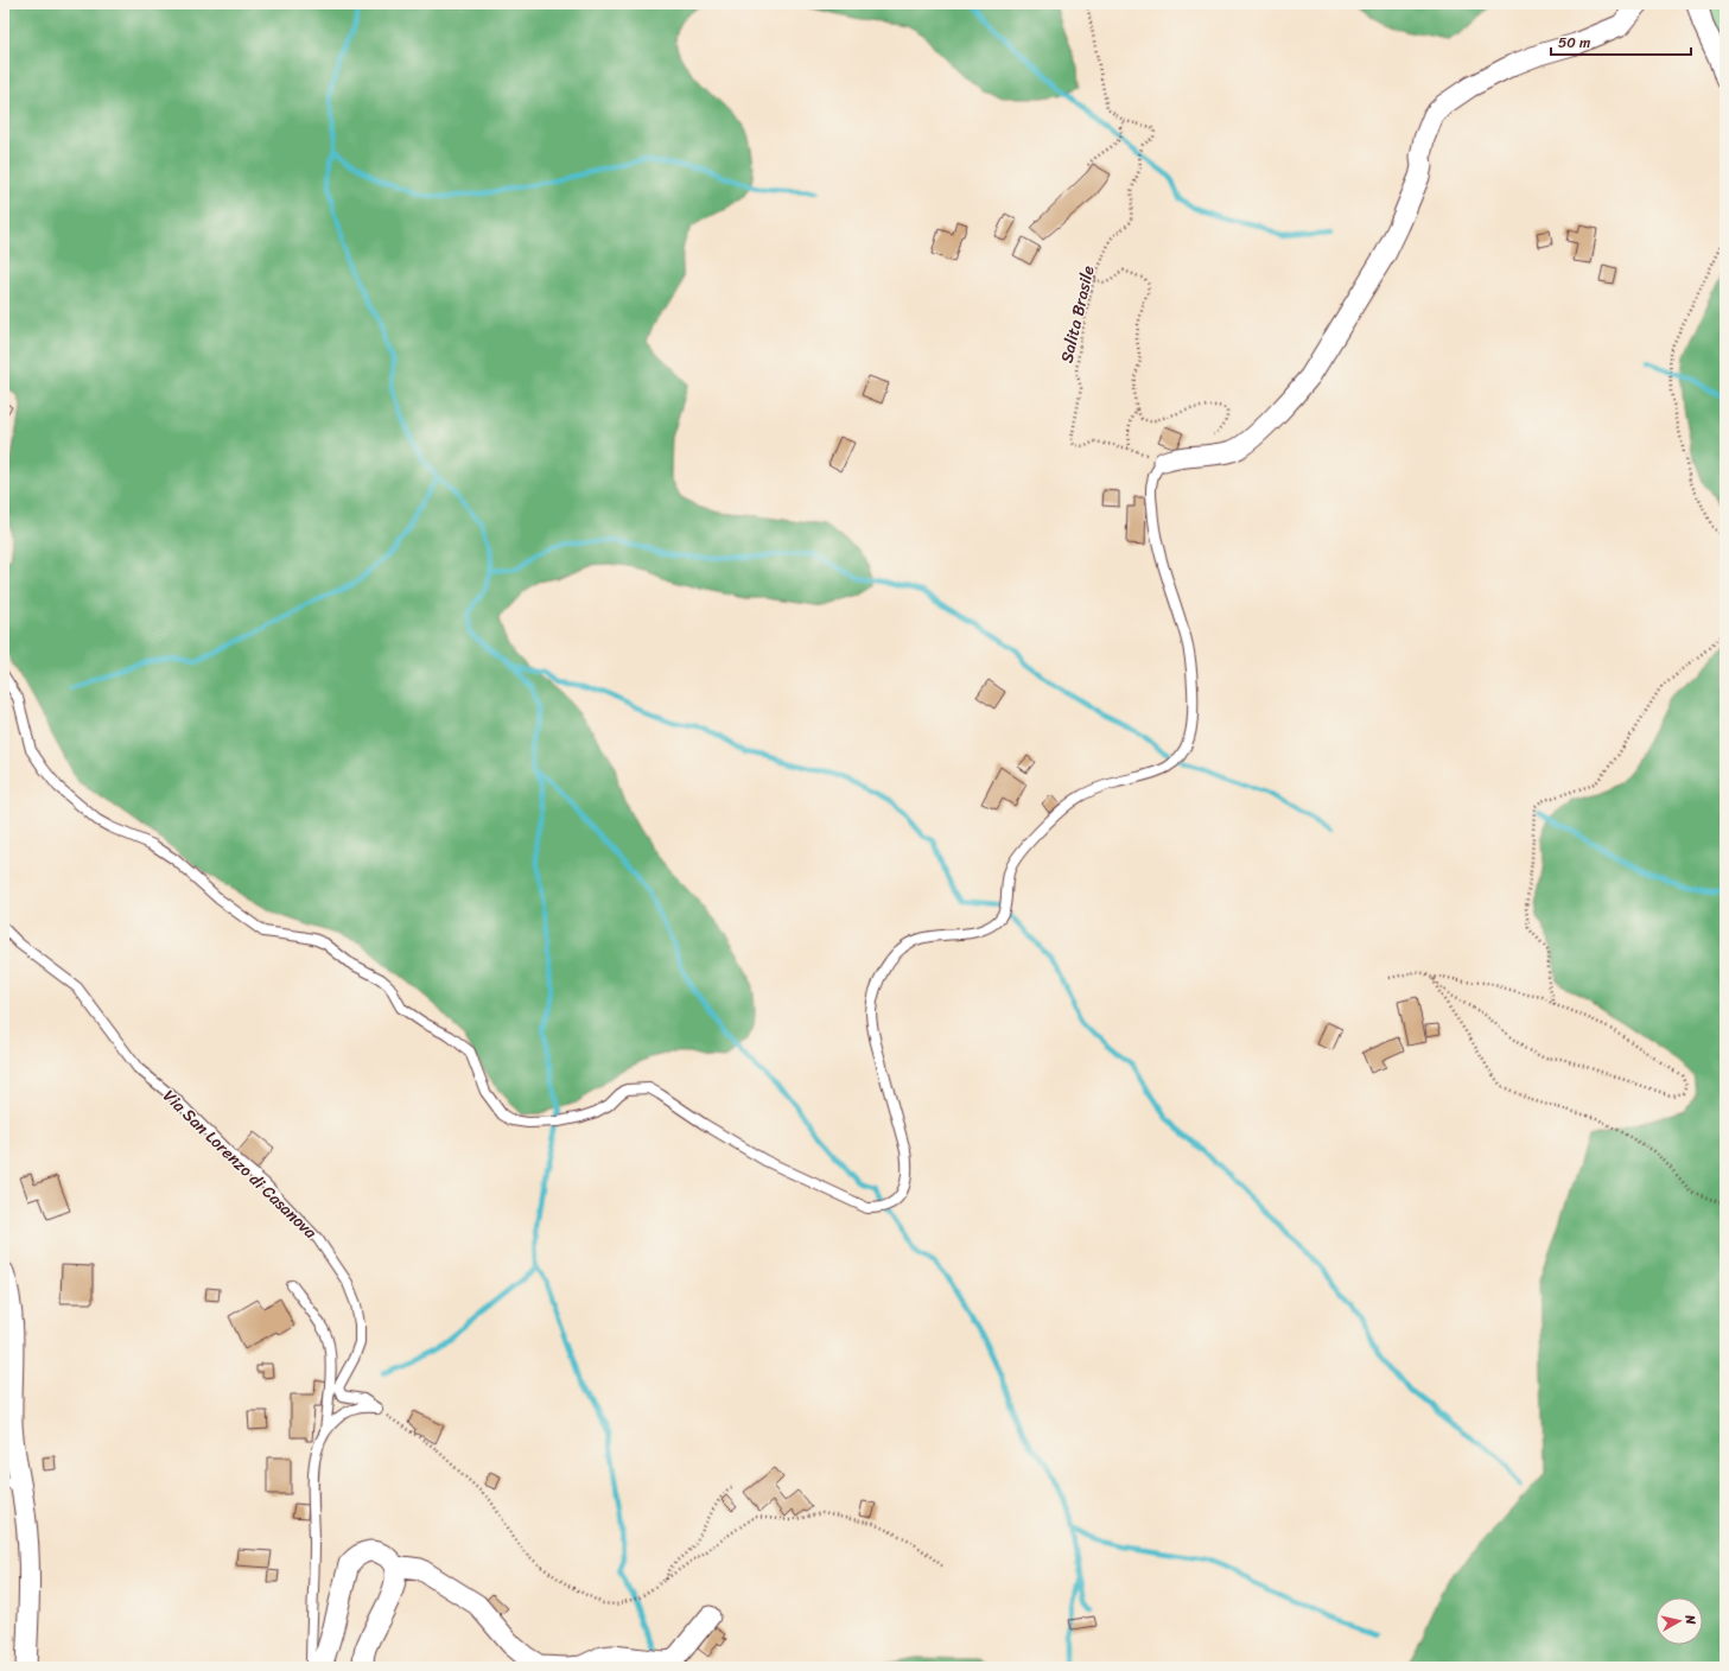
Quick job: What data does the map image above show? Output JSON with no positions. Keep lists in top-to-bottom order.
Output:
{
  "streets": {
    "lane": ["Via San Lorenzo di Casanova"],
    "path": ["Salita Brasile"]
  },
  "scale_bar": "50 m",
  "north": "right"
}
